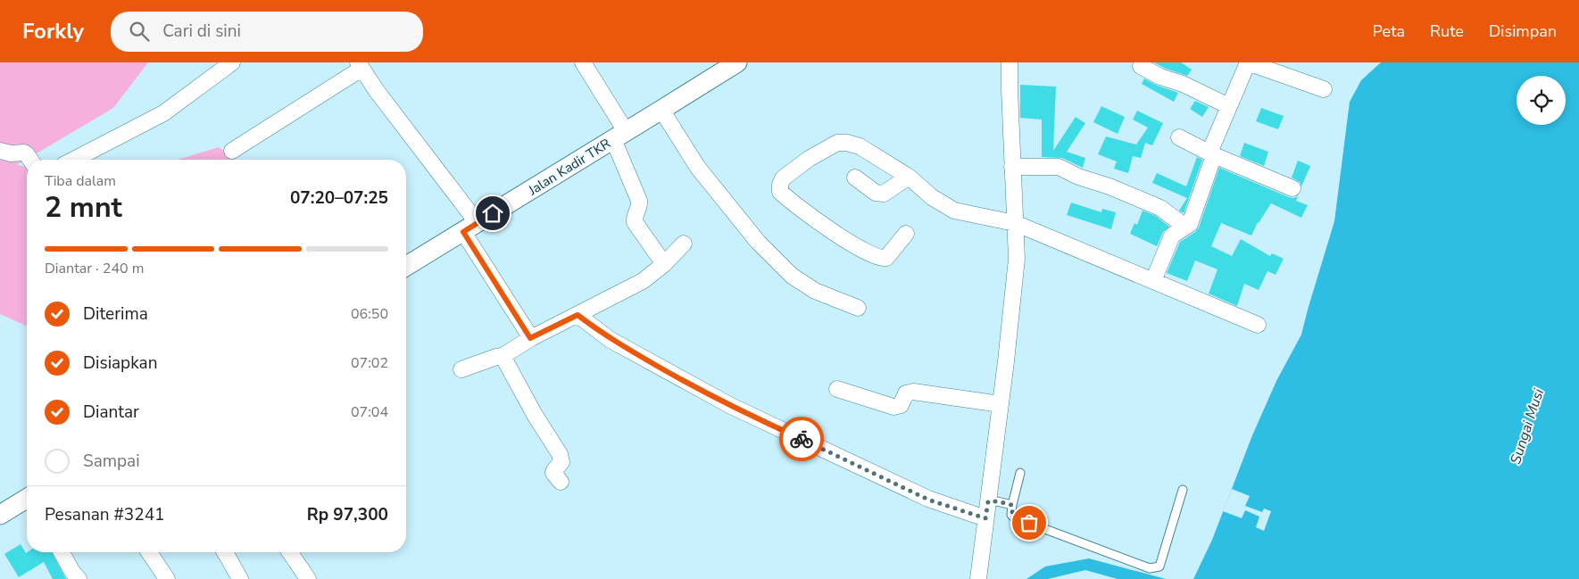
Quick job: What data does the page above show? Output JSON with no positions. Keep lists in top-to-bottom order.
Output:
{
  "streets": {
    "street": ["Jalan Kadir TKR"]
  },
  "water": ["Sungai Musi"],
  "page": {
    "header": "Forkly",
    "search": "Cari di sini",
    "nav": ["Peta", "Rute", "Disimpan"],
    "heading": ["2 mnt", "Tiba dalam", "07:20–07:25"],
    "panel": ["Pesanan #3241", "Rp 97,300"],
    "bar": "Diantar · 240 m",
    "list": [
      ["Diterima", "06:50"],
      ["Disiapkan", "07:02"],
      ["Diantar", "07:04"],
      "Sampai"
    ]
  }
}
